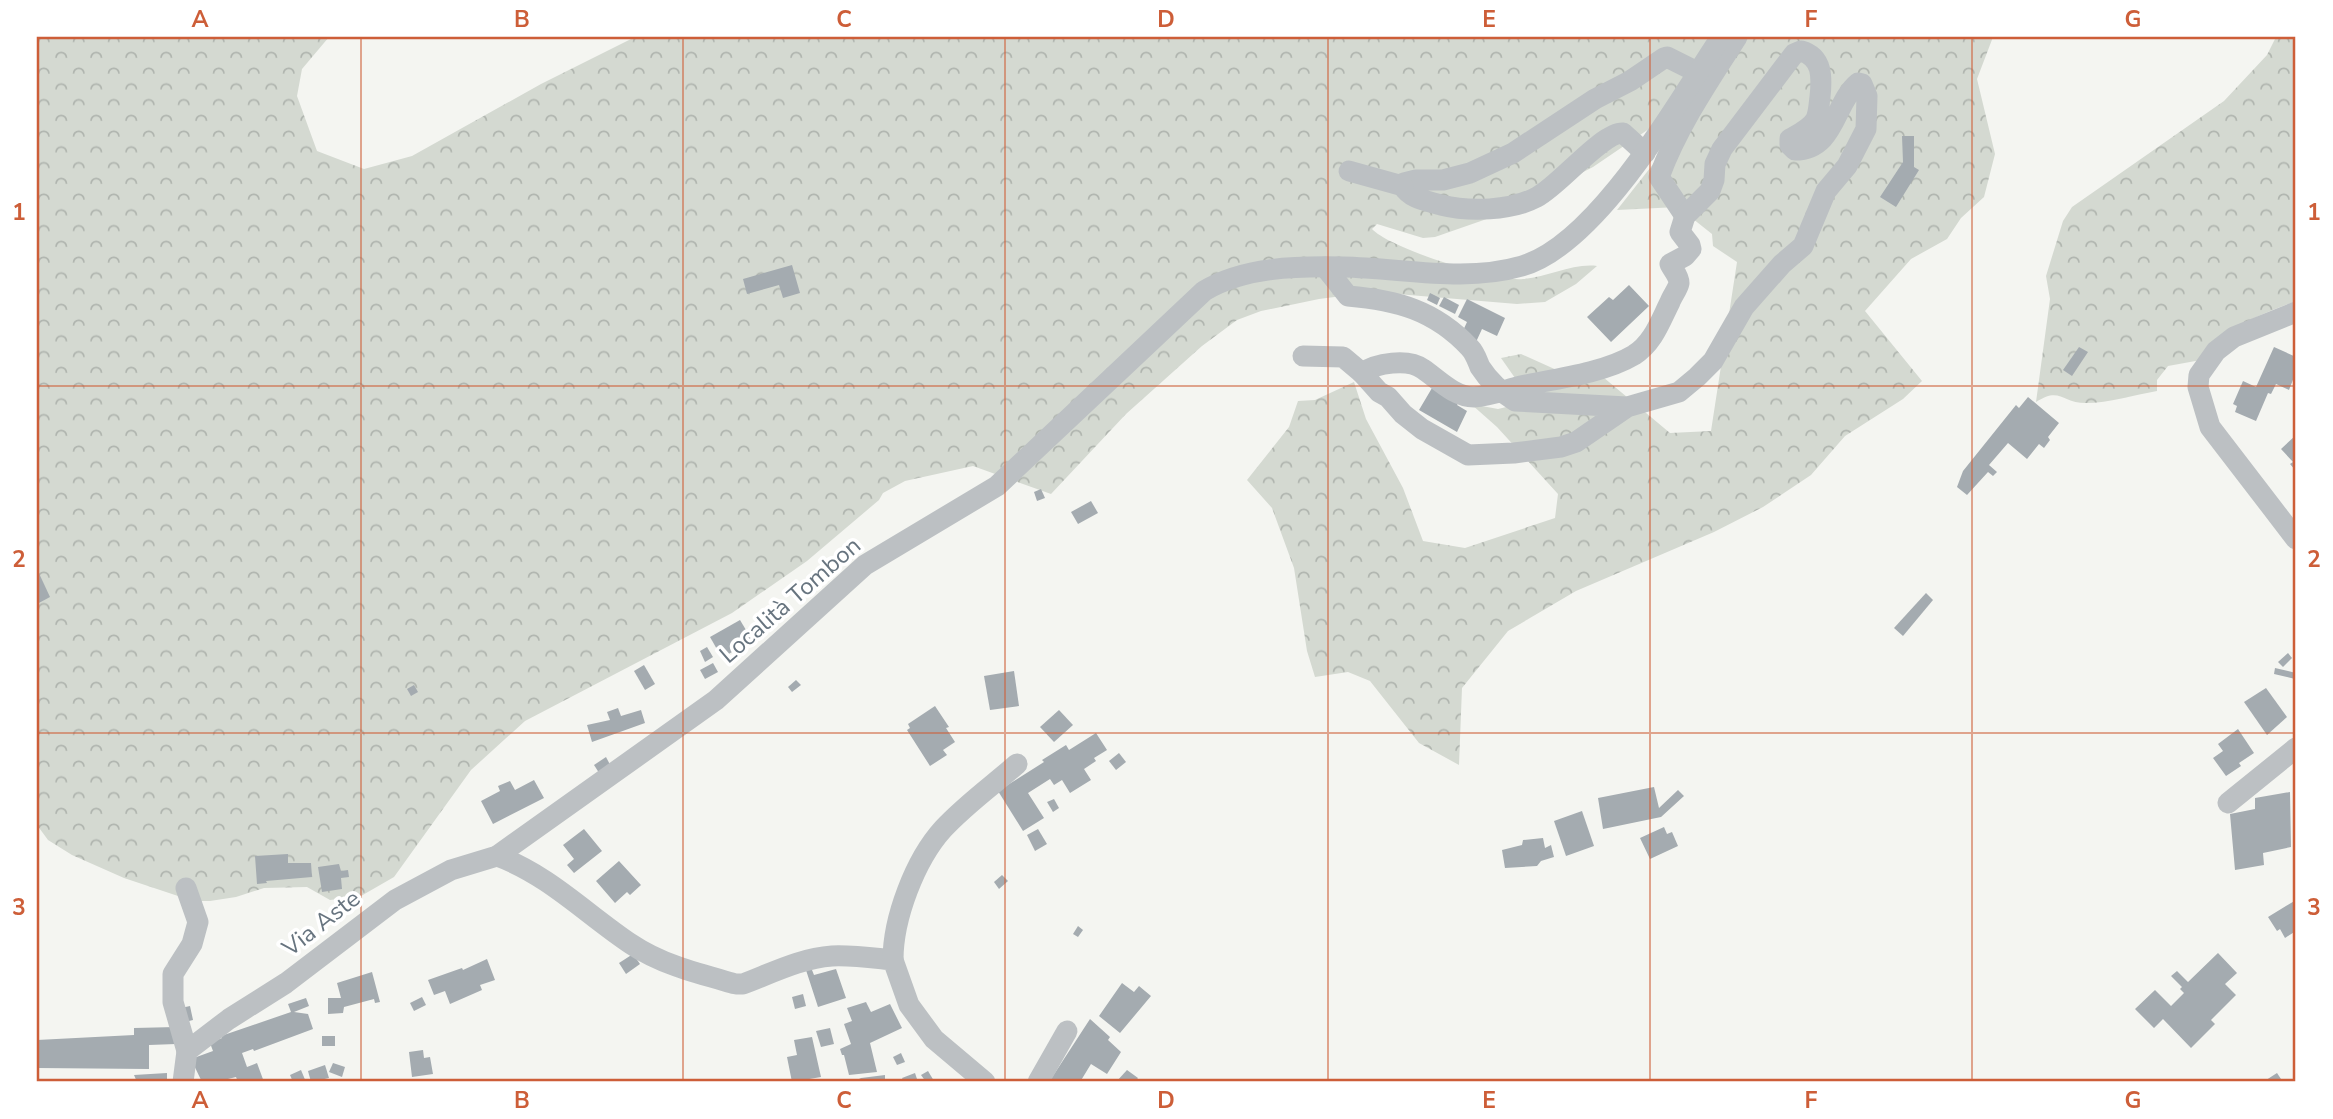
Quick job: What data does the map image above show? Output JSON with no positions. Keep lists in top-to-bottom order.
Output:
{
  "streets": {
    "street": ["Località Tombon", "Via Aste"]
  },
  "crossings": [
    ["Località Tombon", "Via Aste"]
  ],
  "grid": {
    "columns": [
      "A",
      "B",
      "C",
      "D",
      "E",
      "F",
      "G"
    ],
    "rows": ["1", "2", "3"]
  }
}
